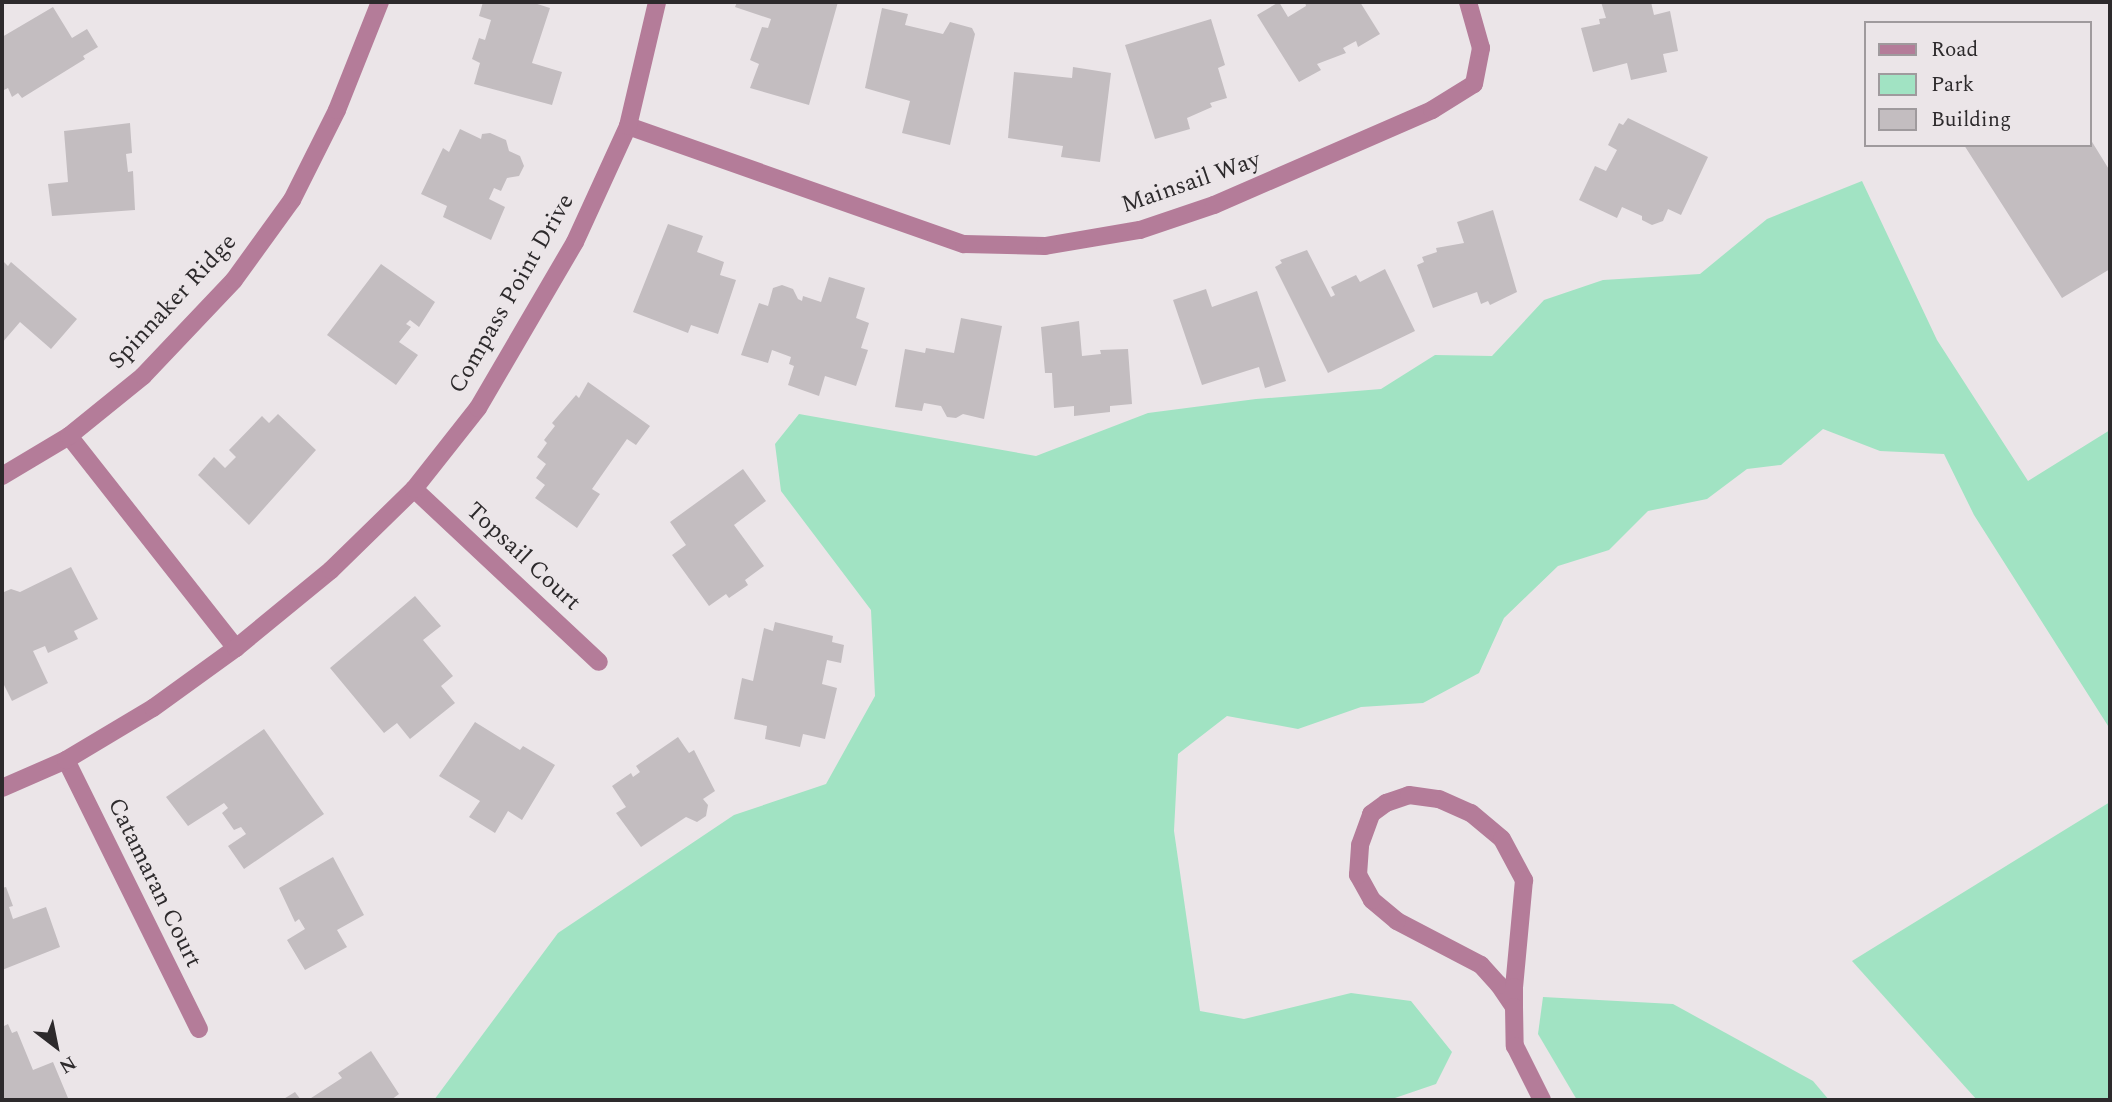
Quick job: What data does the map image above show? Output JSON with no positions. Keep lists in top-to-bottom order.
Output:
{
  "streets": {
    "street": [
      "Mainsail Way",
      "Compass Point Drive",
      "Spinnaker Ridge",
      "Topsail Court",
      "Catamaran Court"
    ]
  },
  "crossings": [
    ["Mainsail Way", "Compass Point Drive"],
    ["Compass Point Drive", "Topsail Court"],
    ["Compass Point Drive", "Catamaran Court"]
  ],
  "legend": ["Road", "Park", "Building"],
  "north": "bottom right"
}
